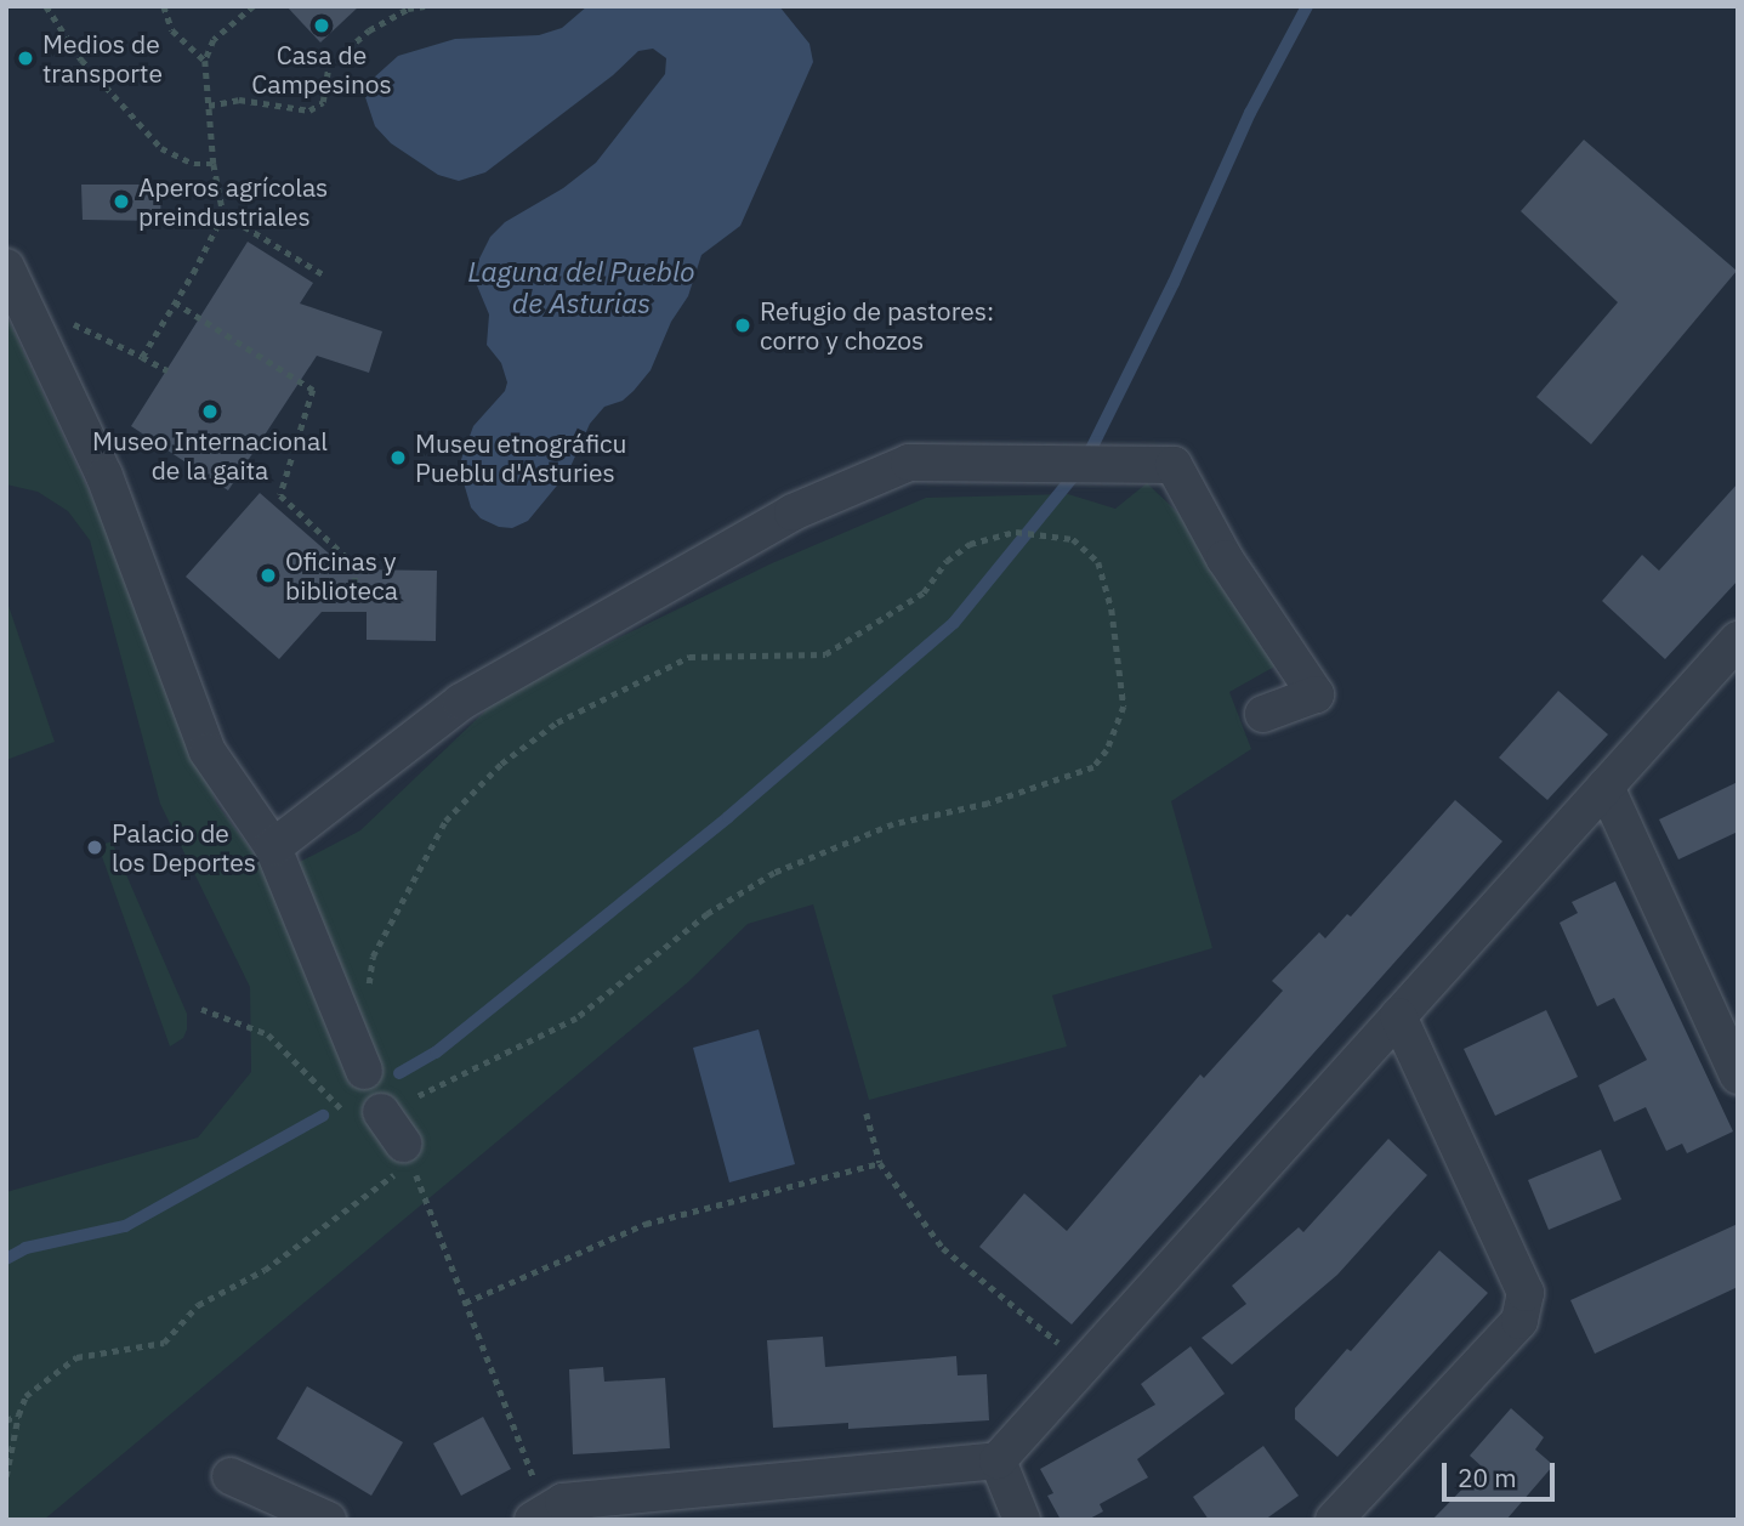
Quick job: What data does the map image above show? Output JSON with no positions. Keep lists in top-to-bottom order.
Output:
{
  "water": ["Laguna del Pueblo de Asturias"],
  "places": [
    "Casa de Campesinos",
    "Medios de transporte",
    "Aperos agrícolas preindustriales",
    "Refugio de pastores: corro y chozos",
    "Museo Internacional de la gaita",
    "Museu etnográficu Pueblu d'Asturies",
    "Oficinas y biblioteca",
    "Palacio de los Deportes"
  ],
  "scale_bar": "20 m"
}
